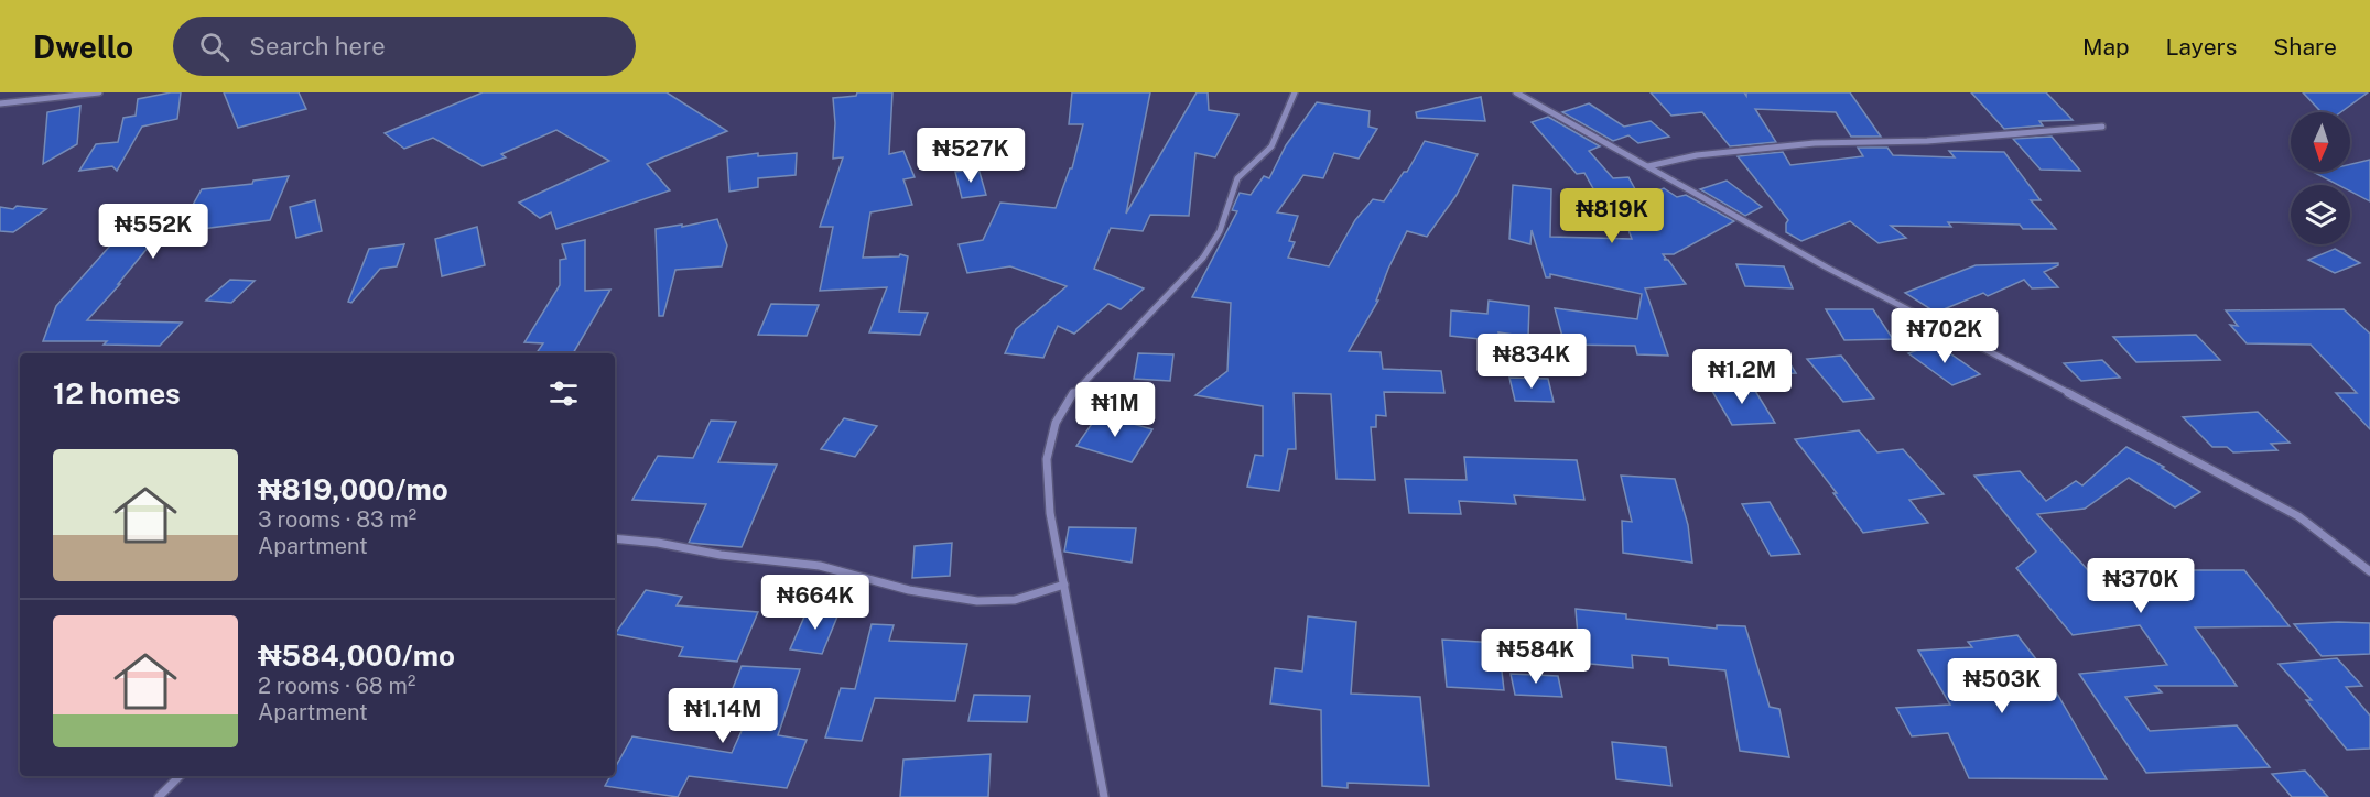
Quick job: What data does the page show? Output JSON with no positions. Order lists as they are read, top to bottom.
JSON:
{
  "north": "bottom",
  "page": {
    "header": "Dwello",
    "search": "Search here",
    "nav": ["Map", "Layers", "Share"],
    "price": [
      "₦527K",
      "₦819K",
      "₦552K",
      "₦702K",
      "₦834K",
      "₦1.2M",
      "₦1M",
      "₦370K",
      "₦664K",
      "₦584K",
      "₦503K",
      "₦1.14M"
    ],
    "heading": "12 homes",
    "list": [
      {
        "name": "₦819,000/mo",
        "note": "3 rooms · 83 m² · Apartment"
      },
      {
        "name": "₦584,000/mo",
        "note": "2 rooms · 68 m² · Apartment"
      }
    ]
  }
}
